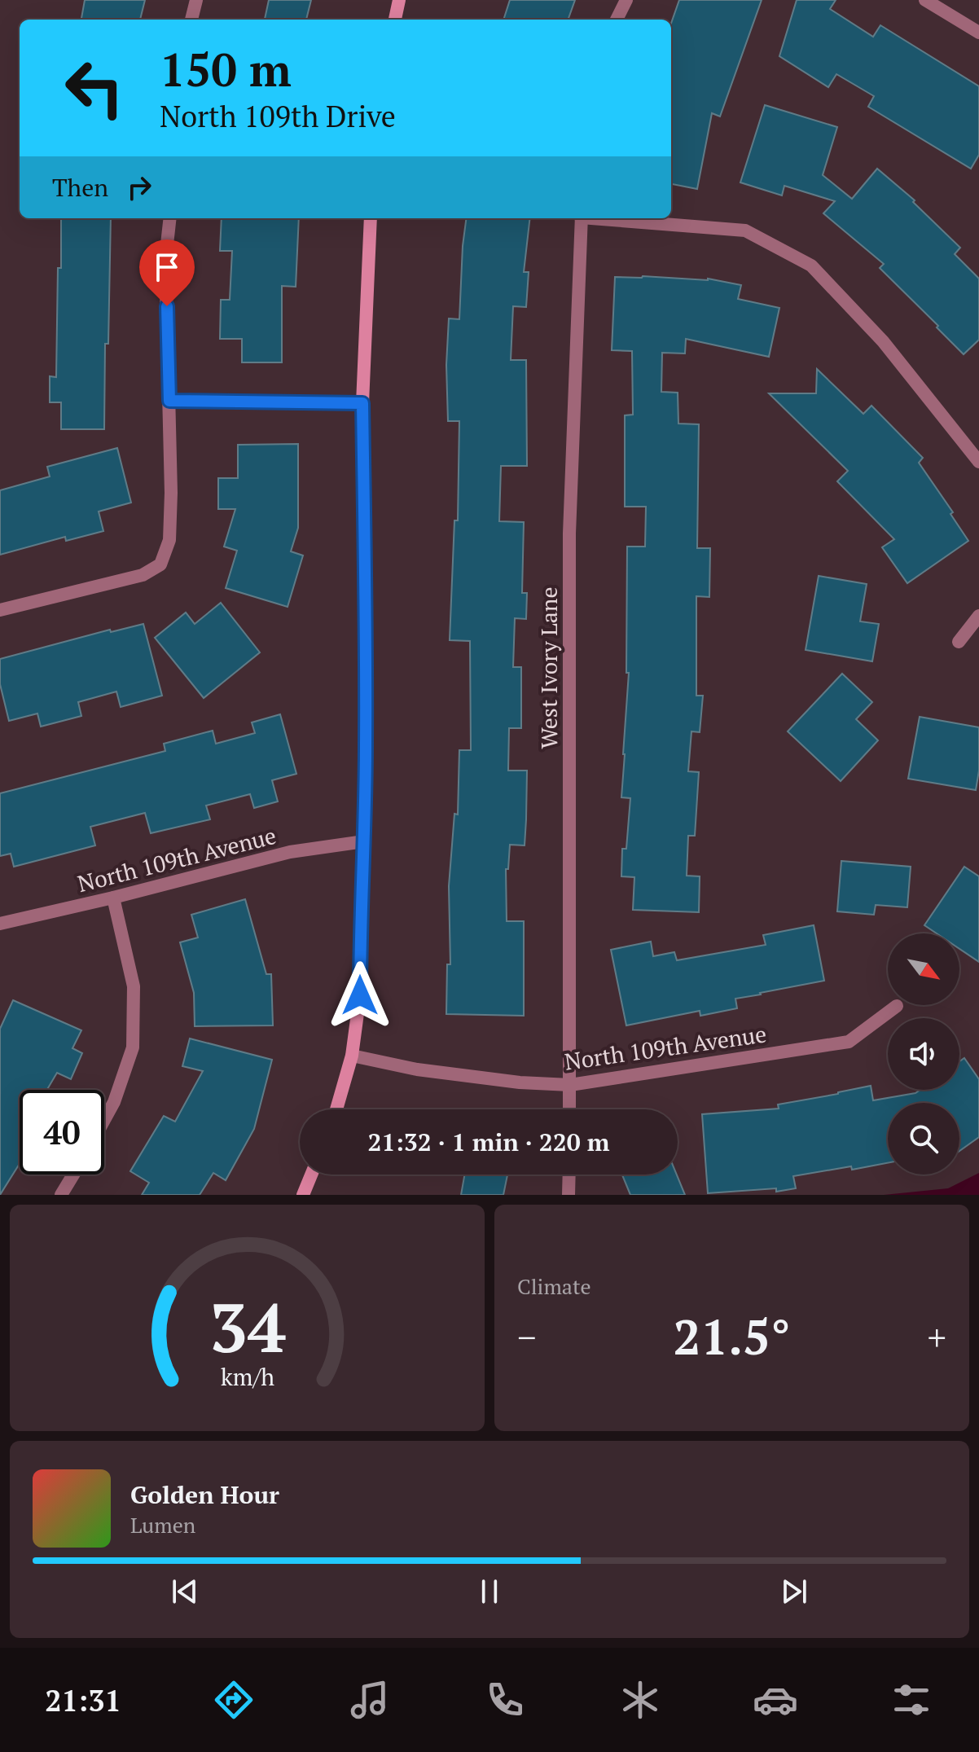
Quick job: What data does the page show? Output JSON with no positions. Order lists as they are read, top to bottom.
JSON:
{
  "streets": {
    "street": ["West Ivory Lane", "North 109th Avenue"]
  },
  "crossings": [
    ["West Ivory Lane", "North 109th Avenue"]
  ],
  "north": "bottom right",
  "page": {
    "turn": ["150 m", "North 109th Drive"],
    "then": "Then",
    "limit": "40",
    "trip": "21:32 · 1 min · 220 m",
    "tile": "Climate",
    "heat": ["−", "21.5°", "+"],
    "song": ["Golden Hour", "Lumen"],
    "tabs": "21:31",
    "gauge": ["34", "km/h"]
  }
}
